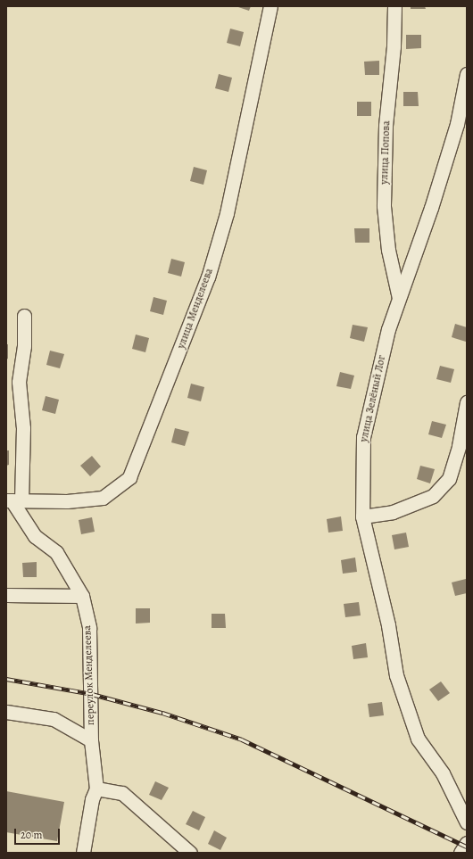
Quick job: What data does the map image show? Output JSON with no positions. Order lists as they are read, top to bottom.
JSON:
{
  "streets": {
    "street": [
      "улица Попова",
      "улица Менделеева",
      "улица Зелёный Лог",
      "переулок Менделеева"
    ]
  },
  "crossings": [
    ["улица Попова", "улица Зелёный Лог"],
    ["улица Менделеева", "переулок Менделеева"]
  ],
  "scale_bar": "20 m"
}
